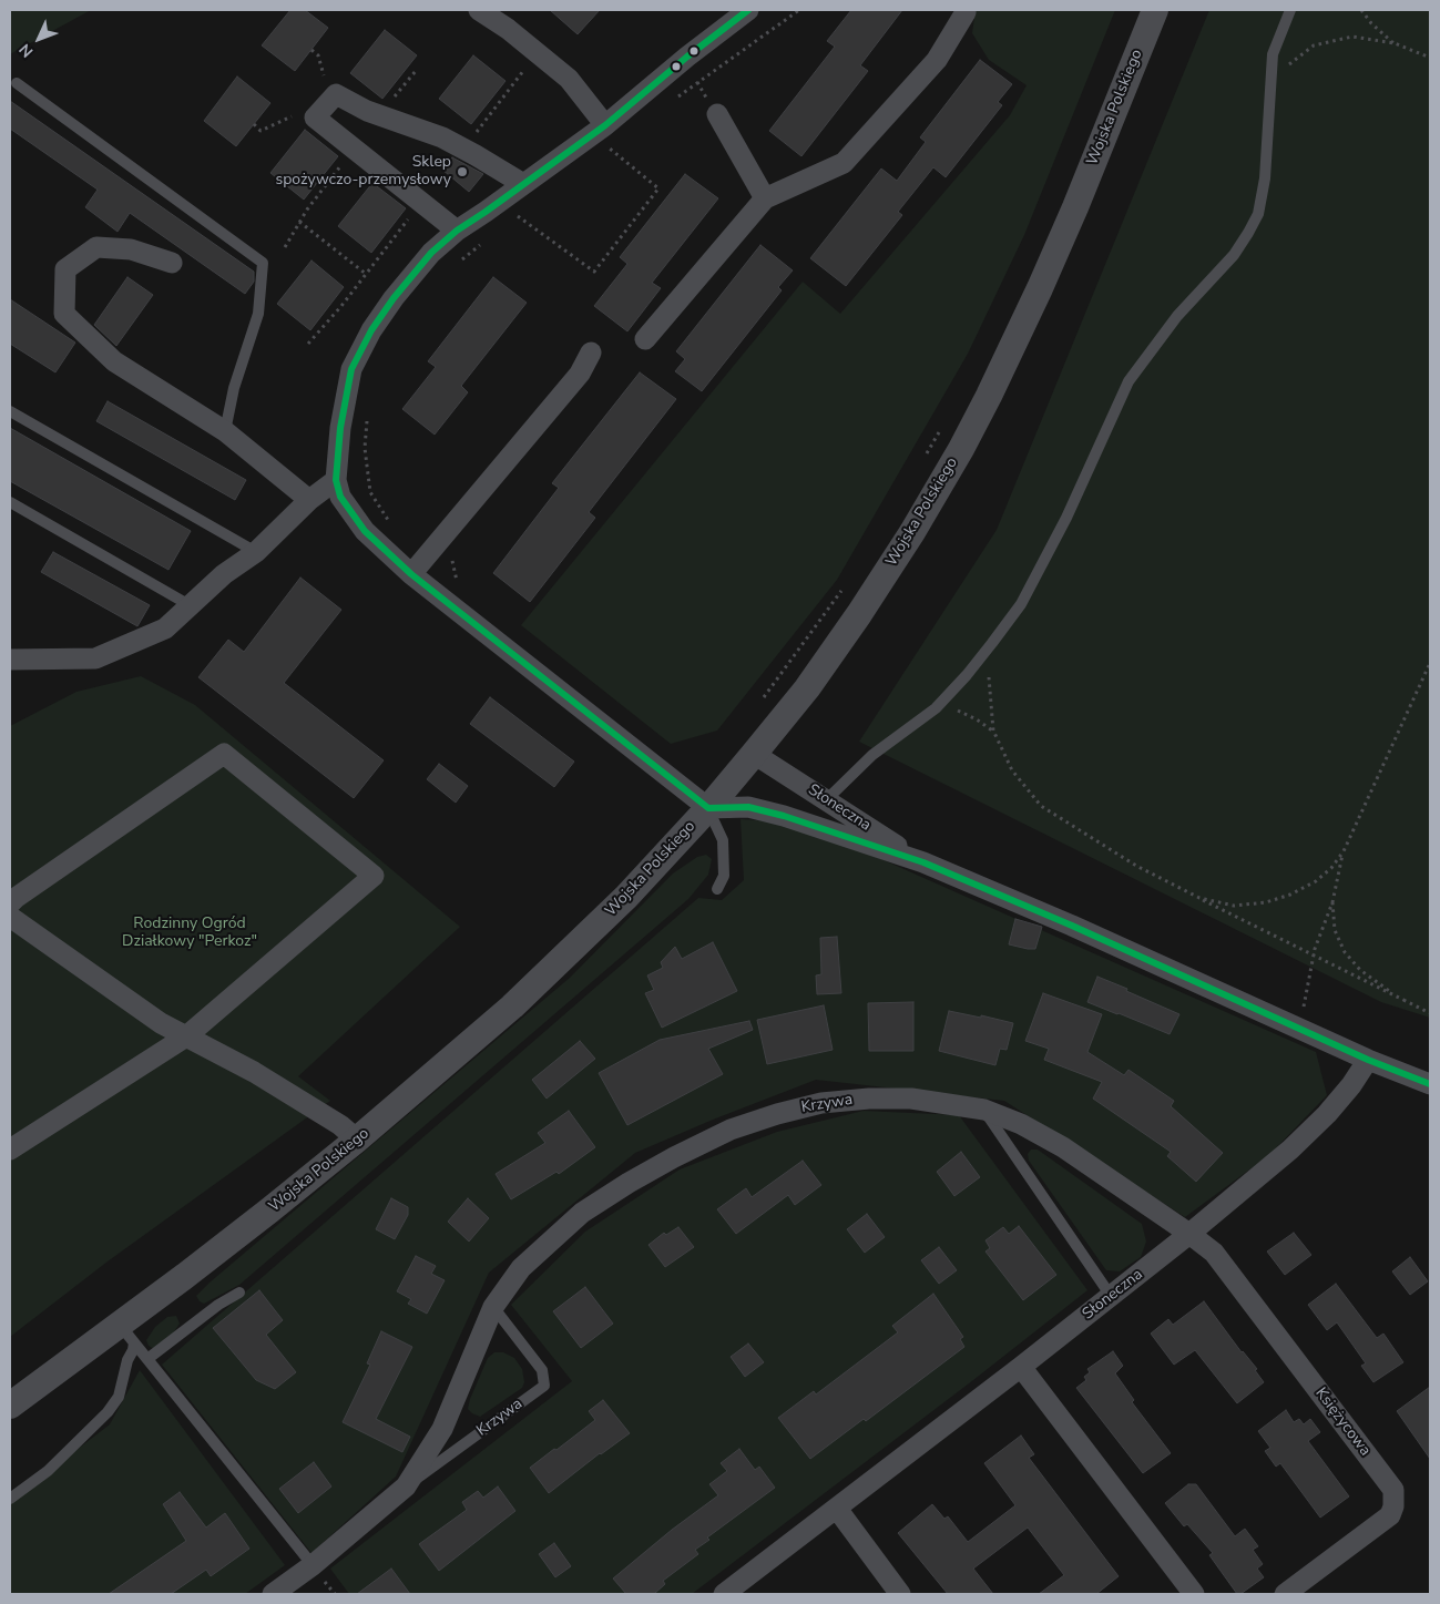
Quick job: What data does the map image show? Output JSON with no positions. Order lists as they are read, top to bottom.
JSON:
{
  "streets": {
    "street": [
      "Wojska Polskiego",
      "Słoneczna",
      "Krzywa",
      "Księżycowa"
    ]
  },
  "crossings": [
    ["Wojska Polskiego", "Słoneczna"],
    ["Słoneczna", "Krzywa"],
    ["Słoneczna", "Księżycowa"],
    ["Krzywa", "Księżycowa"]
  ],
  "parks": ["Rodzinny Ogród Działkowy \"Perkoz\""],
  "places": ["Sklep spożywczo-przemysłowy"],
  "north": "bottom left"
}
